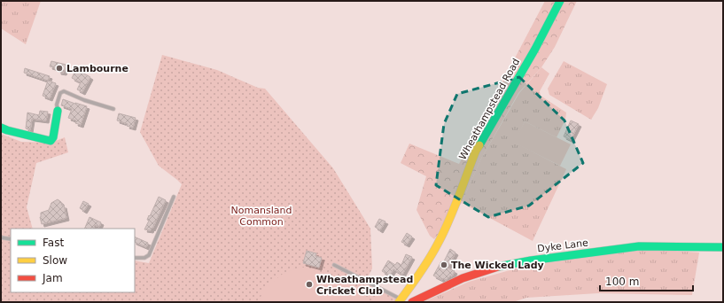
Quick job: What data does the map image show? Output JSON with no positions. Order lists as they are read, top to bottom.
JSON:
{
  "streets": {
    "street": ["Wheathampstead Road", "Dyke Lane"]
  },
  "parks": ["Nomansland Common"],
  "places": ["Lambourne", "The Wicked Lady", "Wheathampstead Cricket Club"],
  "legend": ["Fast", "Slow", "Jam"],
  "scale_bar": "100 m"
}
